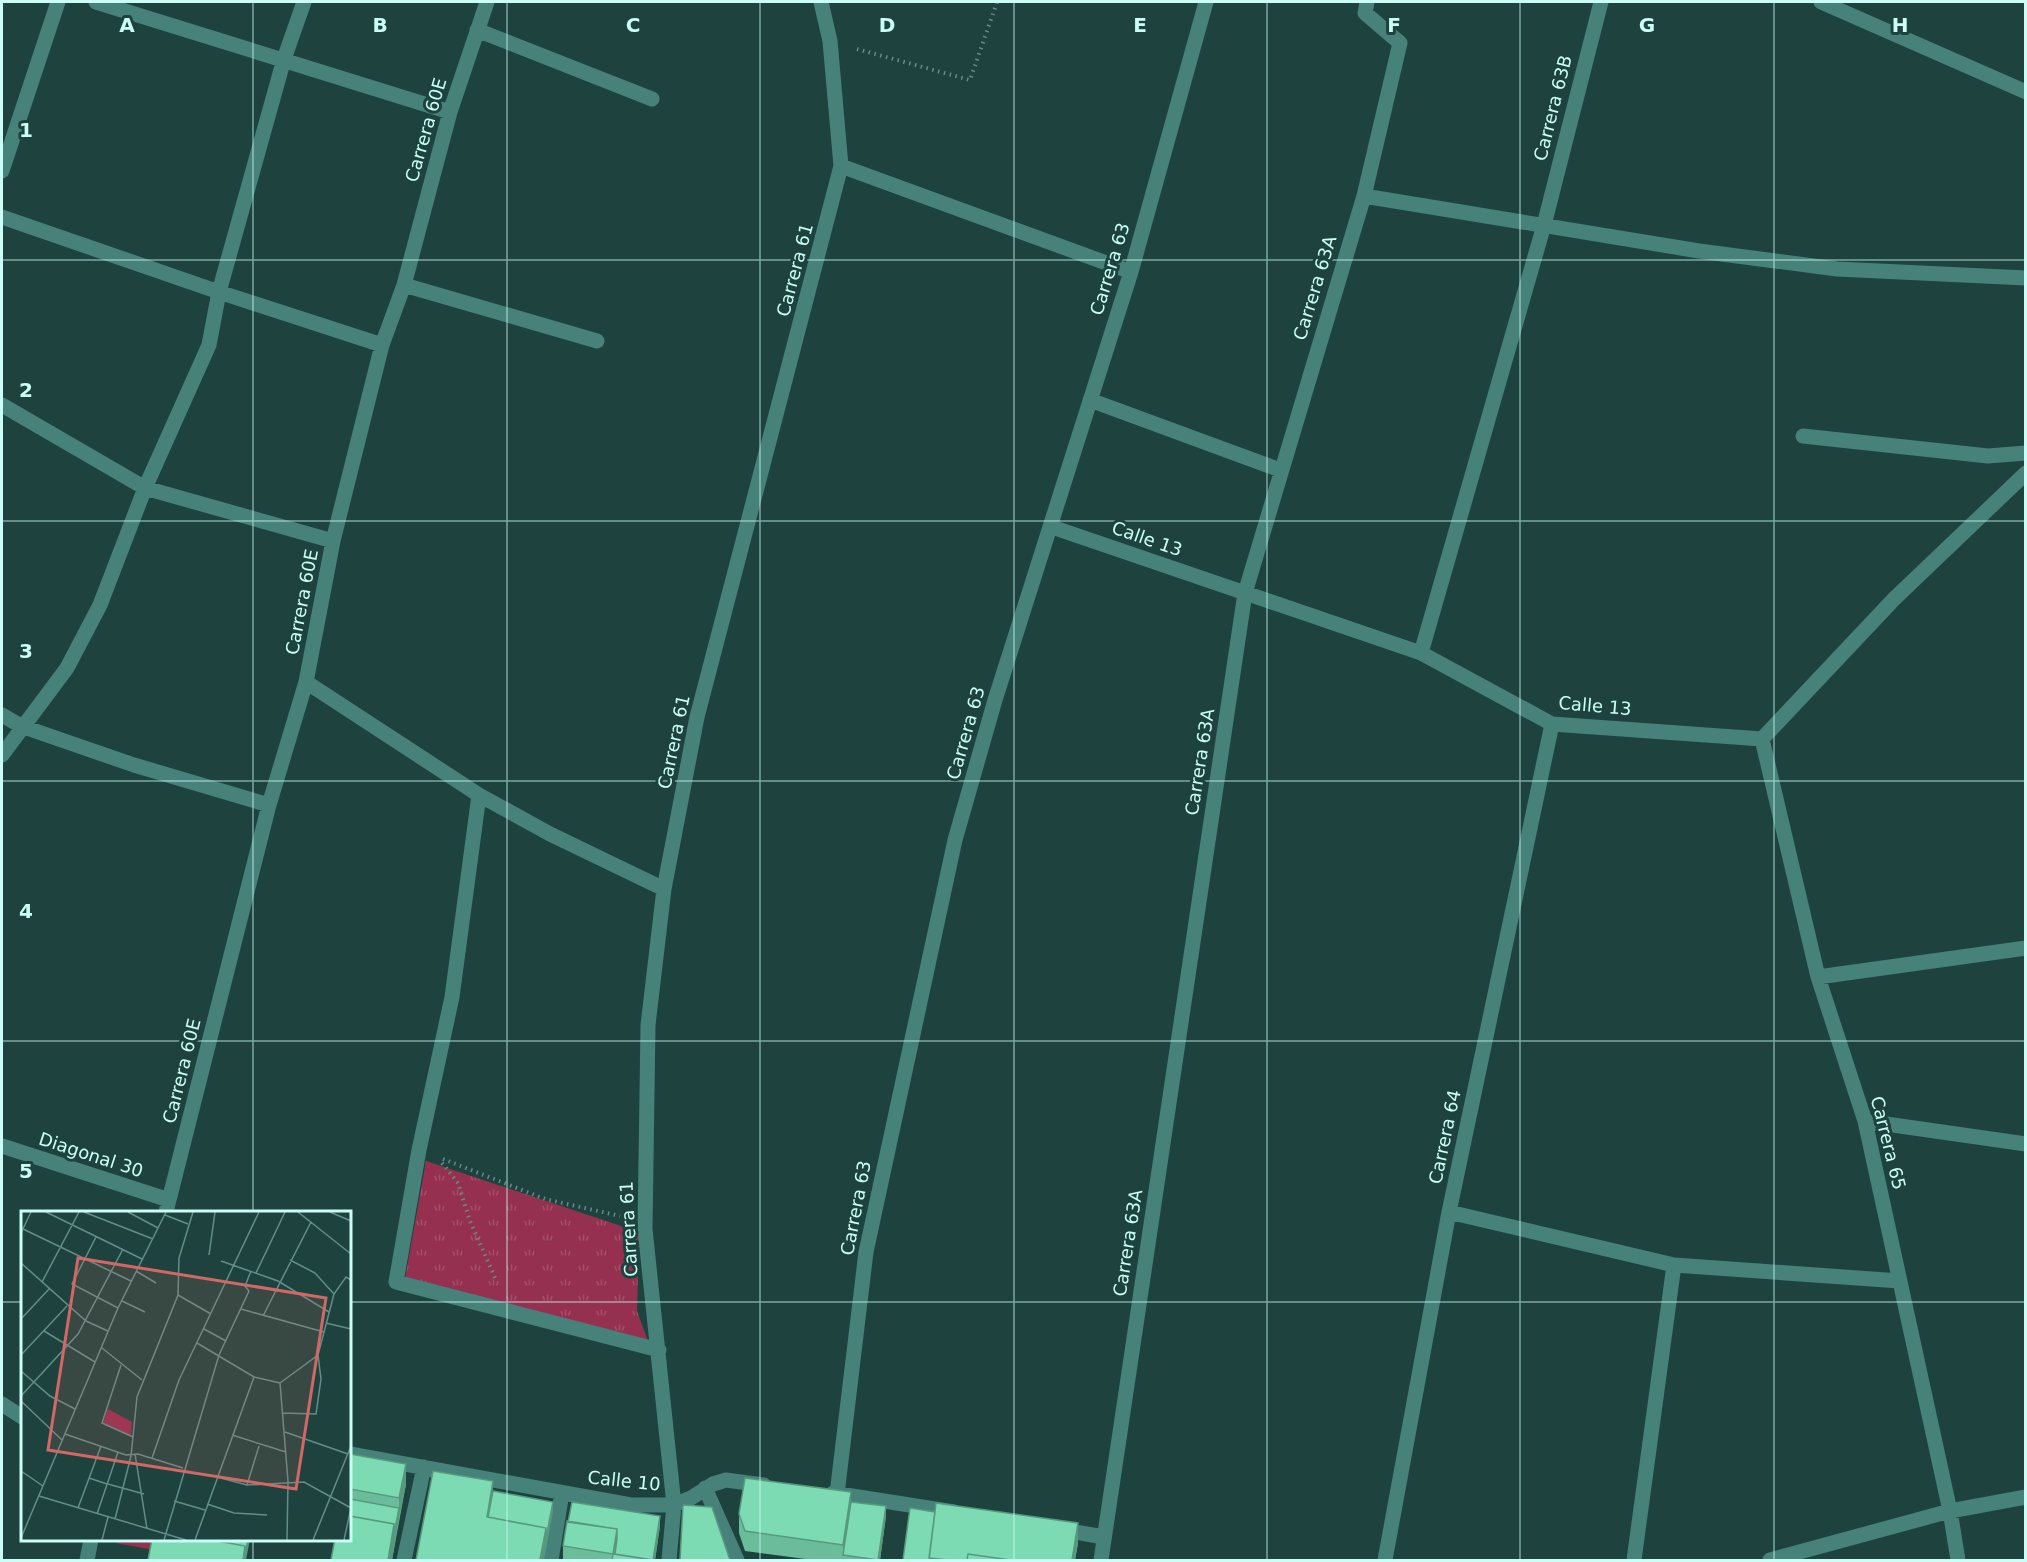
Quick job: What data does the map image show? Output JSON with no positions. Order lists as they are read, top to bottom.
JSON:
{
  "streets": {
    "street": [
      "Carrera 63B",
      "Carrera 60E",
      "Carrera 63",
      "Carrera 61",
      "Carrera 63A",
      "Calle 13",
      "Carrera 64",
      "Carrera 65",
      "Diagonal 30",
      "Calle 10"
    ]
  },
  "crossings": [
    ["Carrera 63B", "Calle 13"],
    ["Carrera 60E", "Diagonal 30"],
    ["Carrera 63", "Calle 13"],
    ["Carrera 61", "Calle 10"],
    ["Carrera 63A", "Calle 13"],
    ["Calle 13", "Carrera 64"],
    ["Calle 13", "Carrera 65"]
  ],
  "grid": {
    "columns": [
      "A",
      "B",
      "C",
      "D",
      "E",
      "F",
      "G",
      "H"
    ],
    "rows": [
      "1",
      "2",
      "3",
      "4",
      "5"
    ]
  }
}
